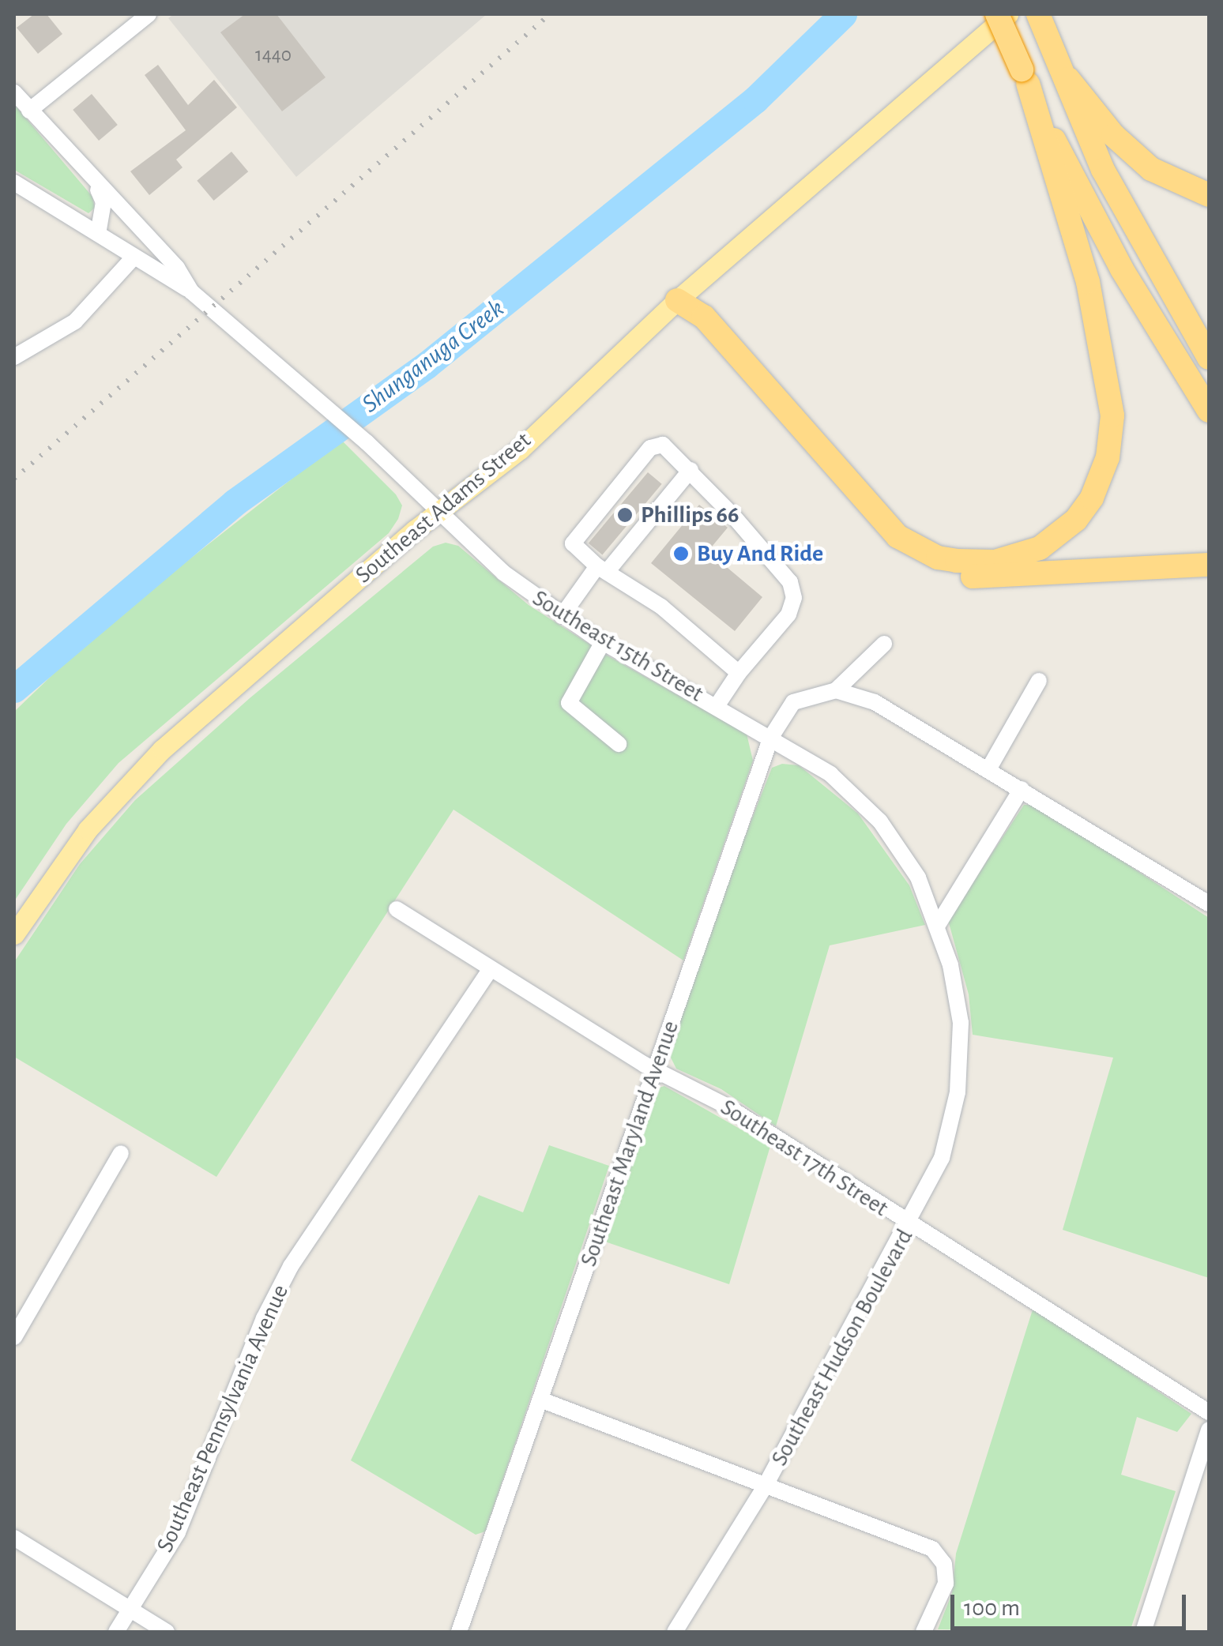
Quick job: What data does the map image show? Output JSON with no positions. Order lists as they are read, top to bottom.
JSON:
{
  "streets": {
    "main road": ["Southeast Adams Street"],
    "street": [
      "Southeast 15th Street",
      "Southeast Maryland Avenue",
      "Southeast 17th Street",
      "Southeast Hudson Boulevard",
      "Southeast Pennsylvania Avenue"
    ]
  },
  "crossings": [
    ["Southeast Adams Street", "Southeast 15th Street"],
    ["Southeast 15th Street", "Southeast Maryland Avenue"],
    ["Southeast 15th Street", "Southeast Hudson Boulevard"],
    ["Southeast Maryland Avenue", "Southeast 17th Street"],
    ["Southeast Maryland Avenue", "Southeast Hudson Boulevard"],
    ["Southeast 17th Street", "Southeast Hudson Boulevard"],
    ["Southeast 17th Street", "Southeast Pennsylvania Avenue"]
  ],
  "water": ["Shunganuga Creek"],
  "places": ["Phillips 66", "Buy And Ride"],
  "house_numbers": ["1440"],
  "scale_bar": "100 m"
}
